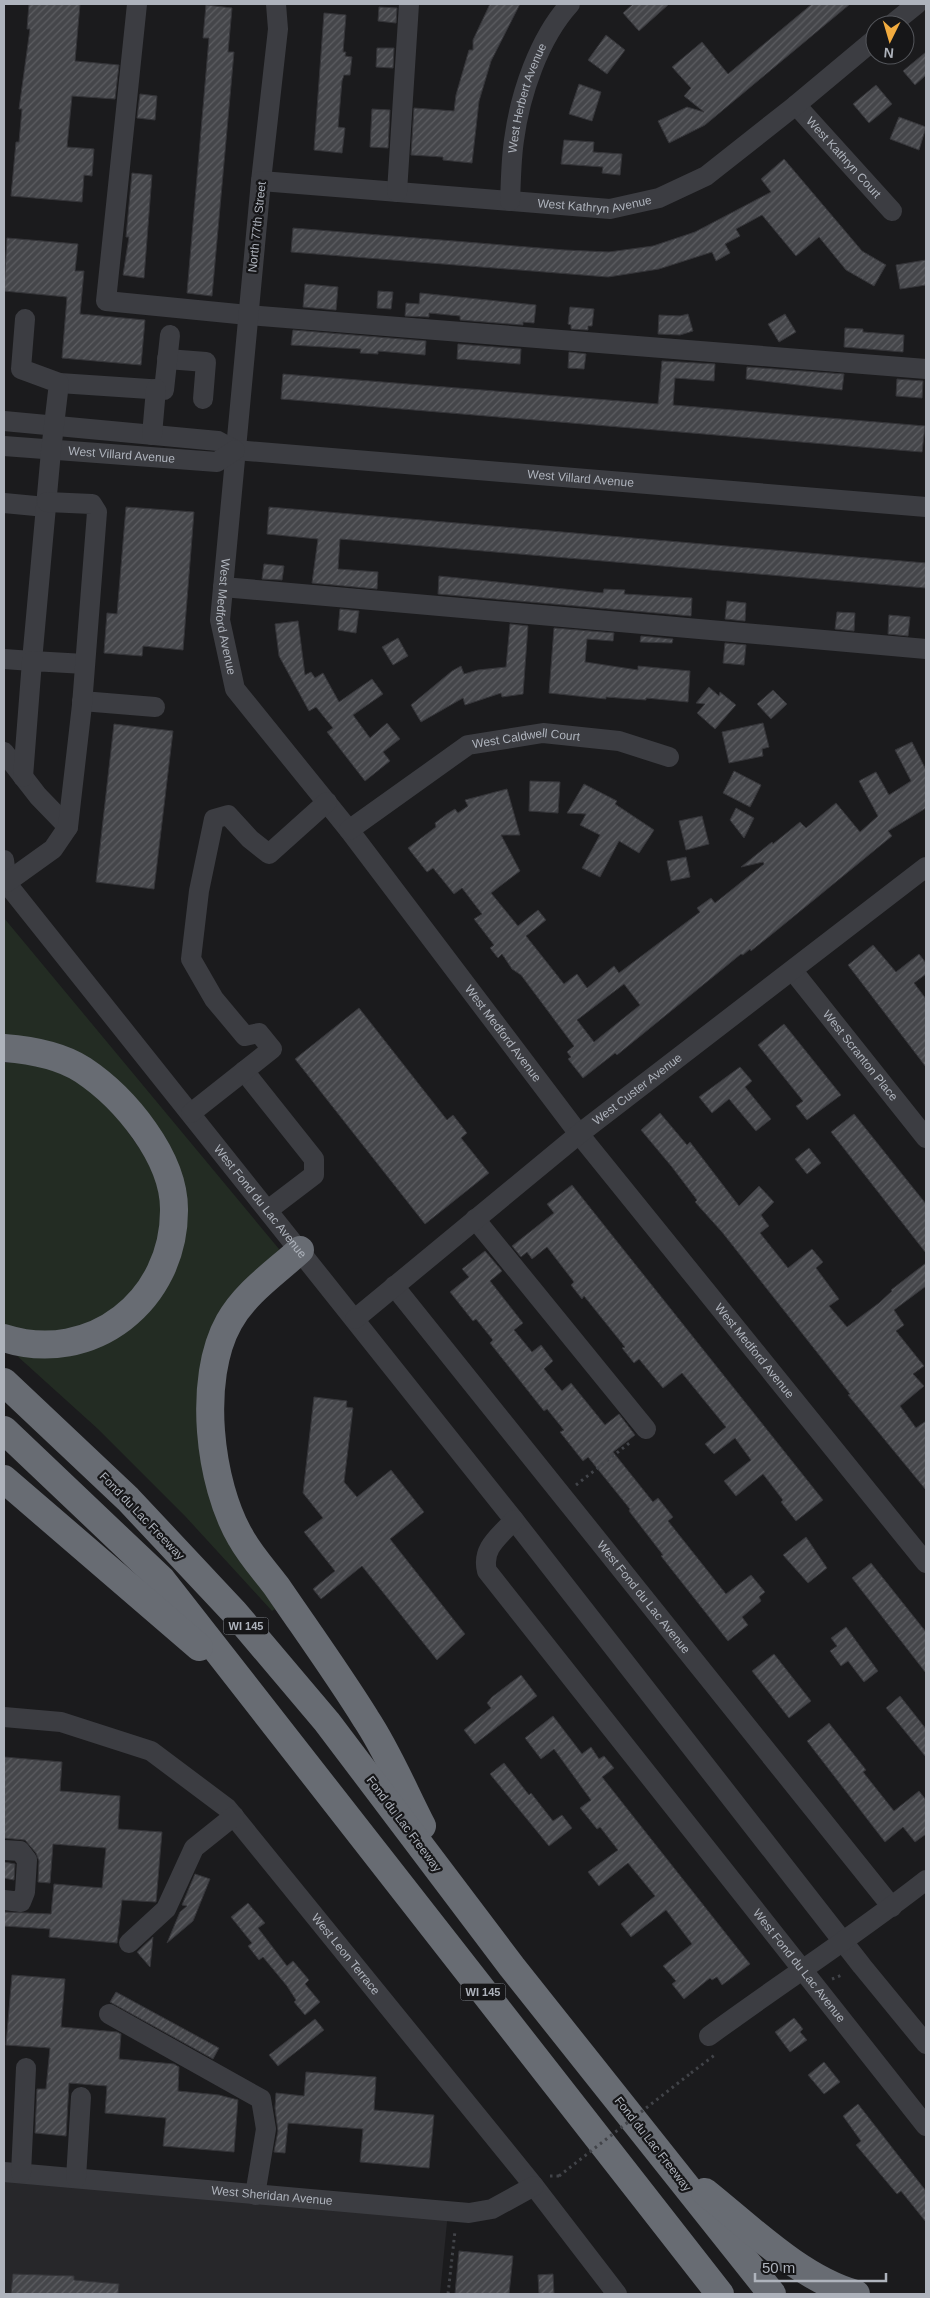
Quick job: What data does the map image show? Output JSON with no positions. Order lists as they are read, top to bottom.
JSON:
{
  "streets": {
    "highway": ["Fond du Lac Freeway", "WI 145"],
    "street": [
      "West Herbert Avenue",
      "West Kathryn Court",
      "West Kathryn Avenue",
      "North 77th Street",
      "West Villard Avenue",
      "West Medford Avenue",
      "West Caldwell Court",
      "West Scranton Place",
      "West Custer Avenue",
      "West Fond du Lac Avenue",
      "West Leon Terrace",
      "West Sheridan Avenue"
    ]
  },
  "crossings": [
    ["West Herbert Avenue", "West Kathryn Avenue"],
    ["West Kathryn Court", "West Kathryn Avenue"],
    ["West Kathryn Avenue", "North 77th Street"],
    ["North 77th Street", "West Villard Avenue"],
    ["North 77th Street", "West Medford Avenue"],
    ["West Villard Avenue", "West Medford Avenue"],
    ["West Medford Avenue", "West Caldwell Court"],
    ["West Medford Avenue", "West Custer Avenue"],
    ["West Scranton Place", "West Custer Avenue"],
    ["West Custer Avenue", "West Fond du Lac Avenue"],
    ["West Leon Terrace", "West Sheridan Avenue"]
  ],
  "scale_bar": "50 m",
  "north": "bottom"
}
